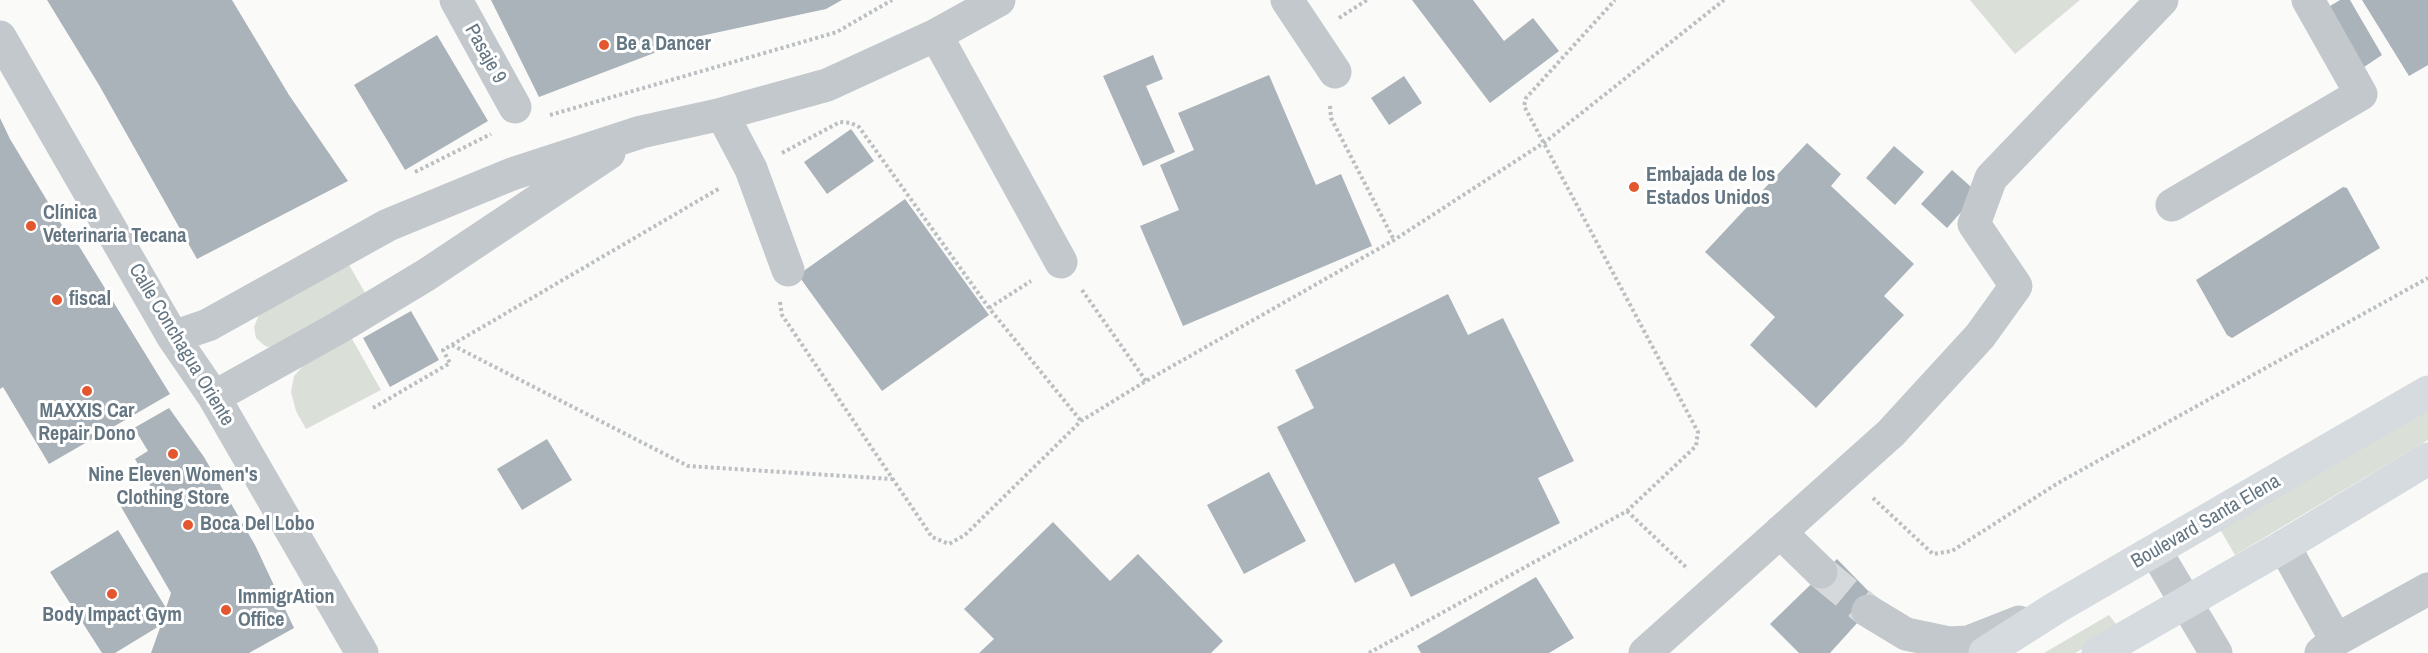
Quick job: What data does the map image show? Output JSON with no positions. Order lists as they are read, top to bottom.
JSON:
{
  "streets": {
    "main road": ["Boulevard Santa Elena"],
    "street": ["Pasaje 9", "Calle Conchagua Oriente"]
  },
  "places": [
    "Be a Dancer",
    "Embajada de los Estados Unidos",
    "Clínica Veterinaria Tecana",
    "fiscal",
    "MAXXIS Car Repair Dono",
    "Nine Eleven Women's Clothing Store",
    "Boca Del Lobo",
    "Body Impact Gym",
    "ImmigrAtion Office"
  ]
}
